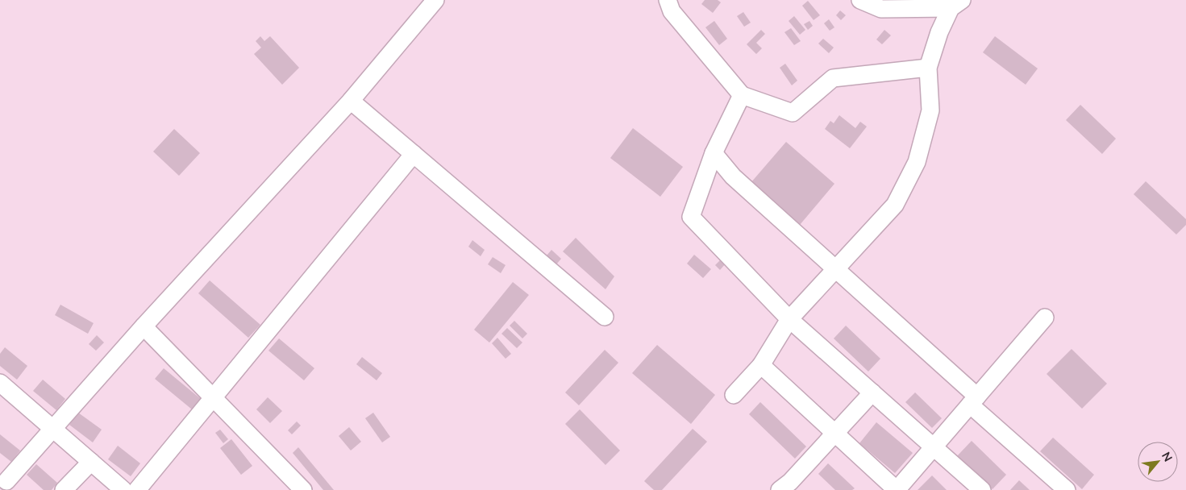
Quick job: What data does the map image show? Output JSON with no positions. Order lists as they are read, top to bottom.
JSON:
{
  "north": "top right"
}
